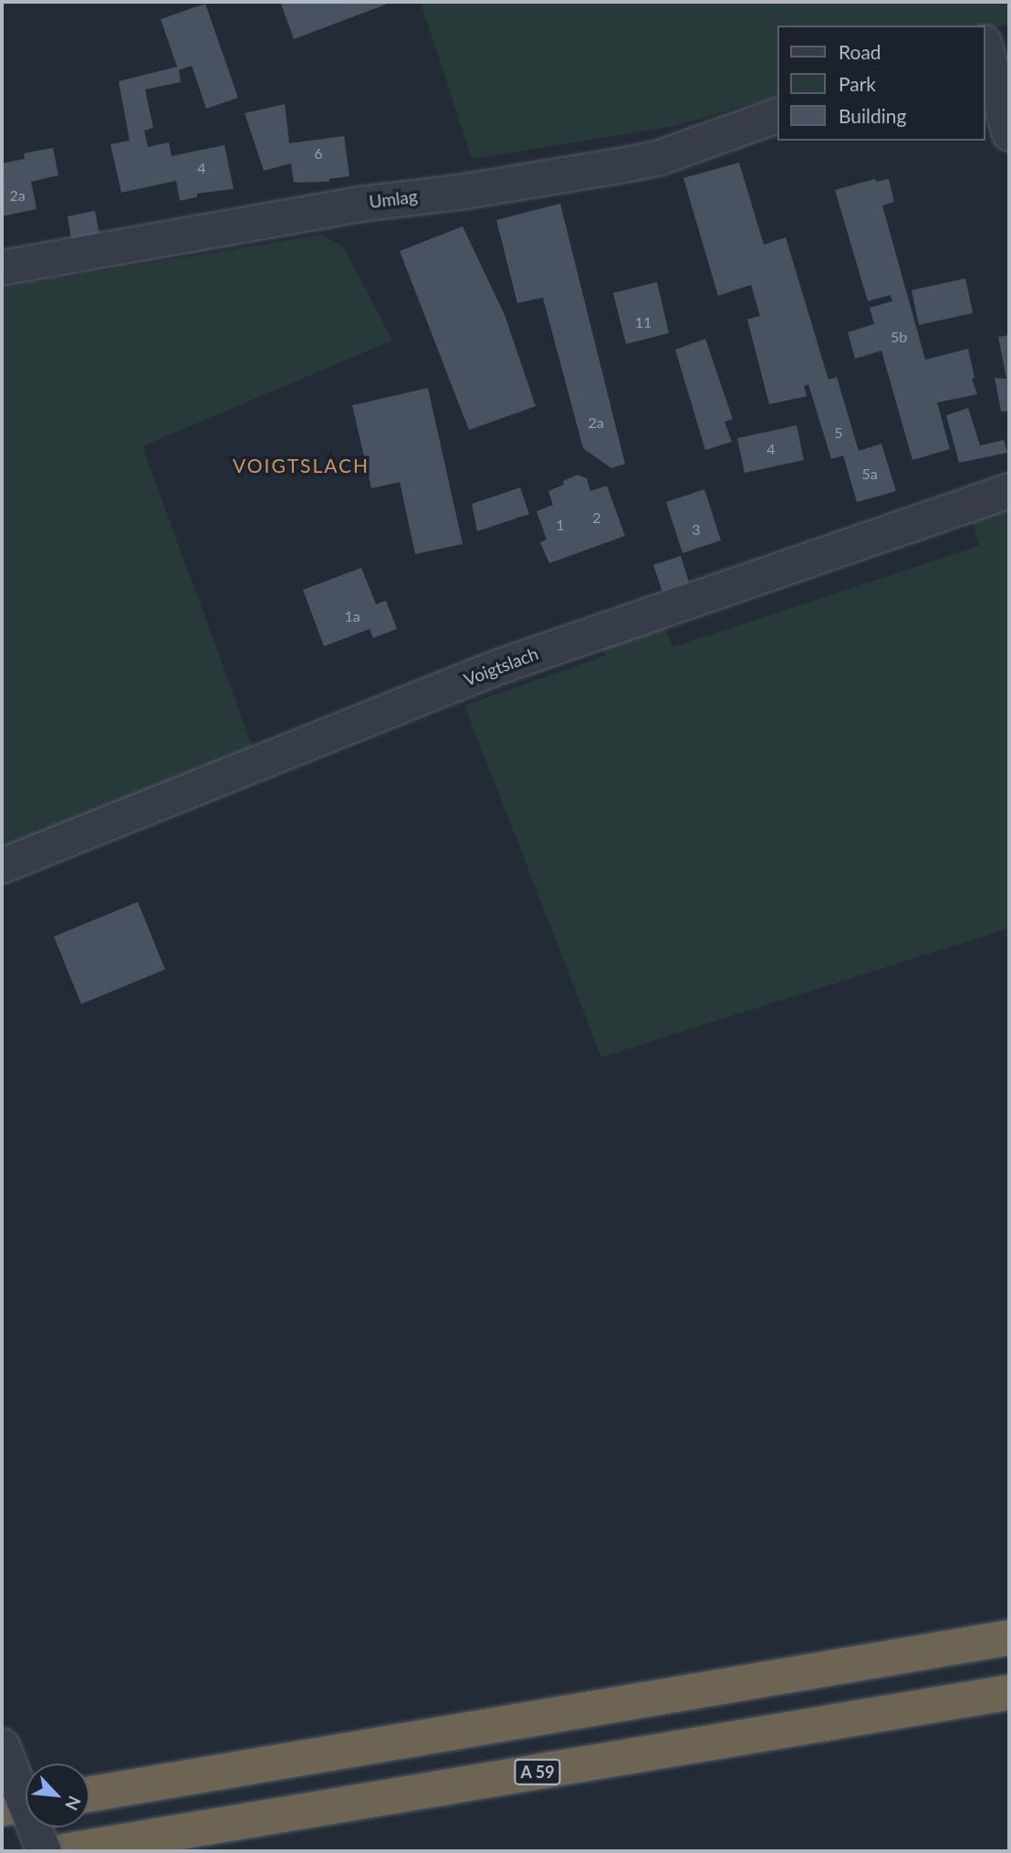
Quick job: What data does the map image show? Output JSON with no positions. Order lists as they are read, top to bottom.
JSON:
{
  "streets": {
    "highway": ["A 59"],
    "street": ["Umlag", "Voigtslach"]
  },
  "districts": ["VOIGTSLACH"],
  "house_numbers": [
    "6",
    "4",
    "2a",
    "11",
    "5b",
    "2a",
    "5",
    "4",
    "5a",
    "2",
    "1",
    "3",
    "1a"
  ],
  "legend": ["Road", "Park", "Building"],
  "north": "bottom right"
}
